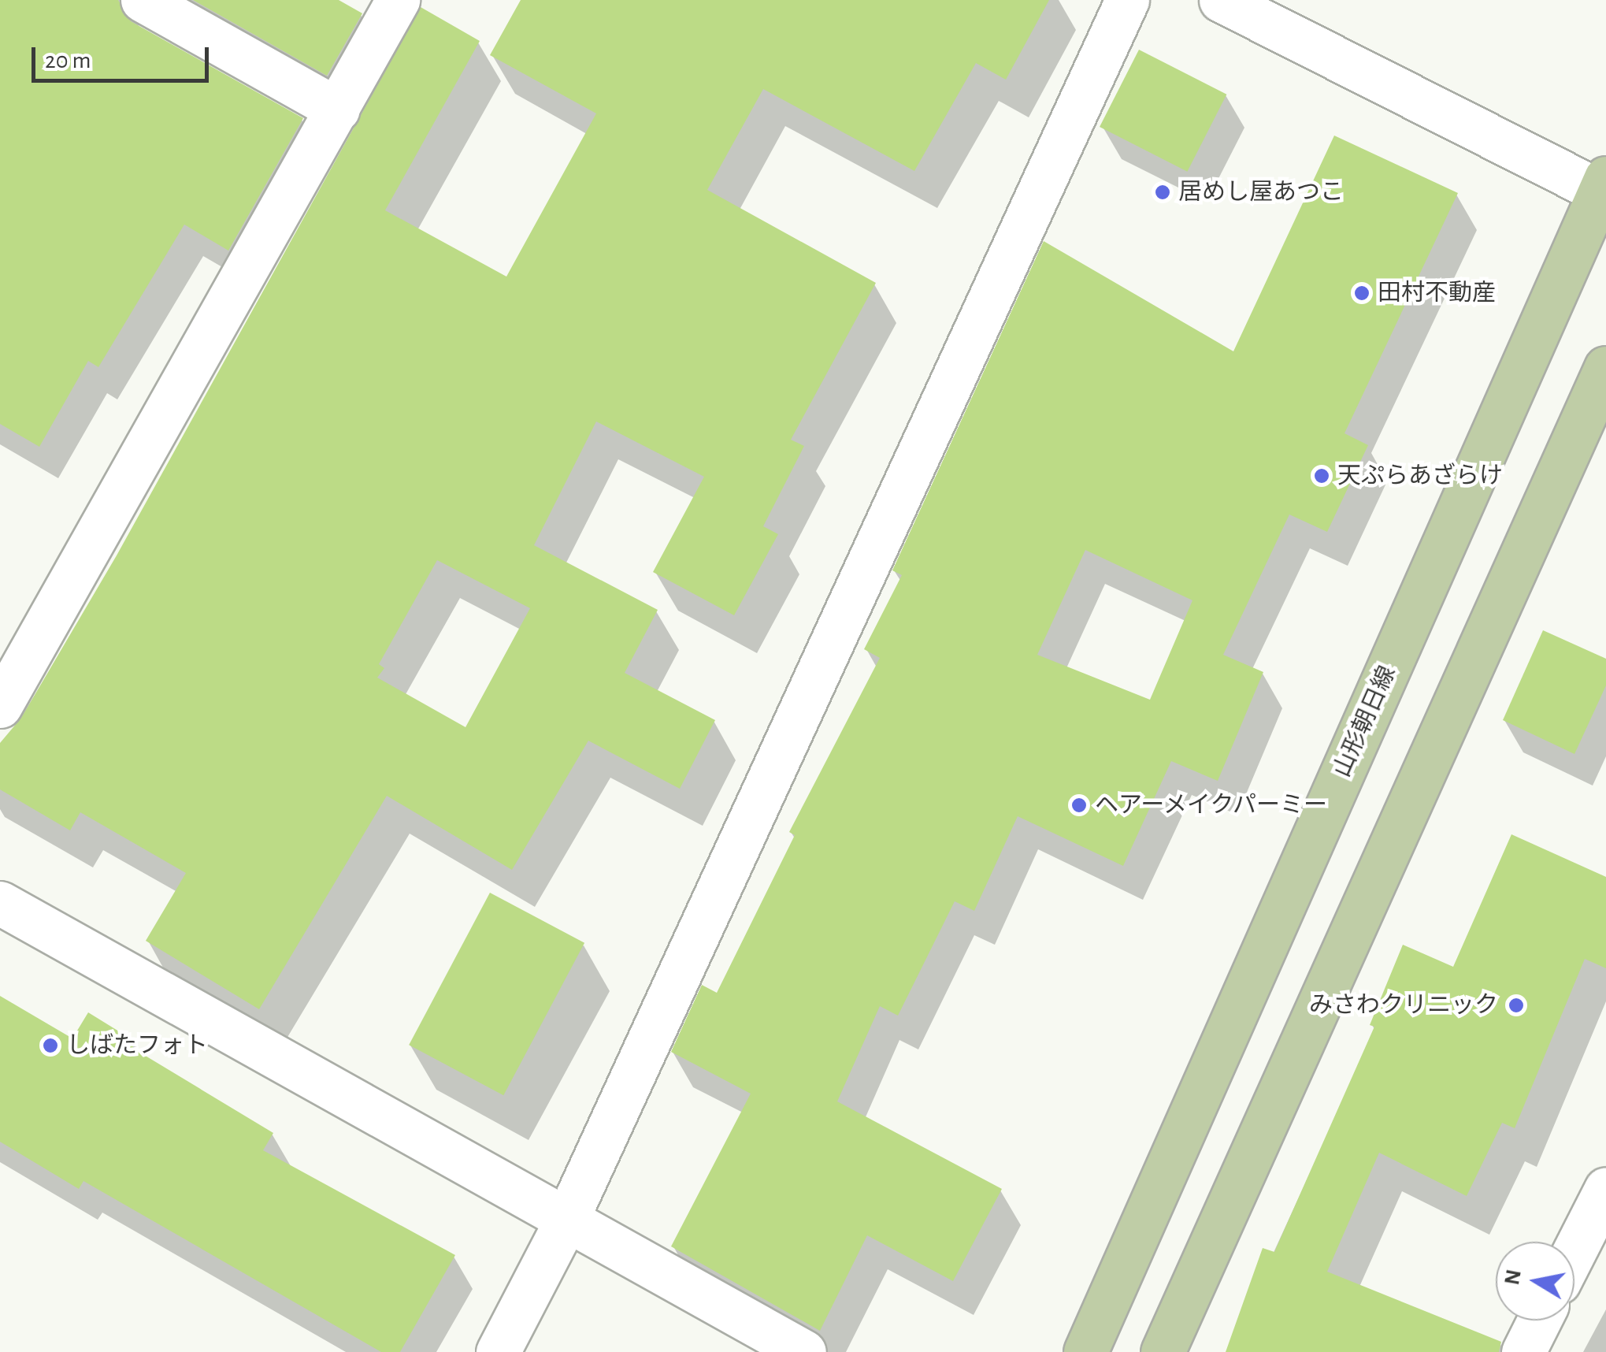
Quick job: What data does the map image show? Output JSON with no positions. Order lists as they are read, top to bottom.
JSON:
{
  "streets": {
    "main road": ["山形朝日線"]
  },
  "places": [
    "居めし屋あつこ",
    "田村不動産",
    "天ぷらあざらけ",
    "ヘアーメイクパーミー",
    "みさわクリニック",
    "しばたフォト"
  ],
  "scale_bar": "20 m",
  "north": "left"
}
